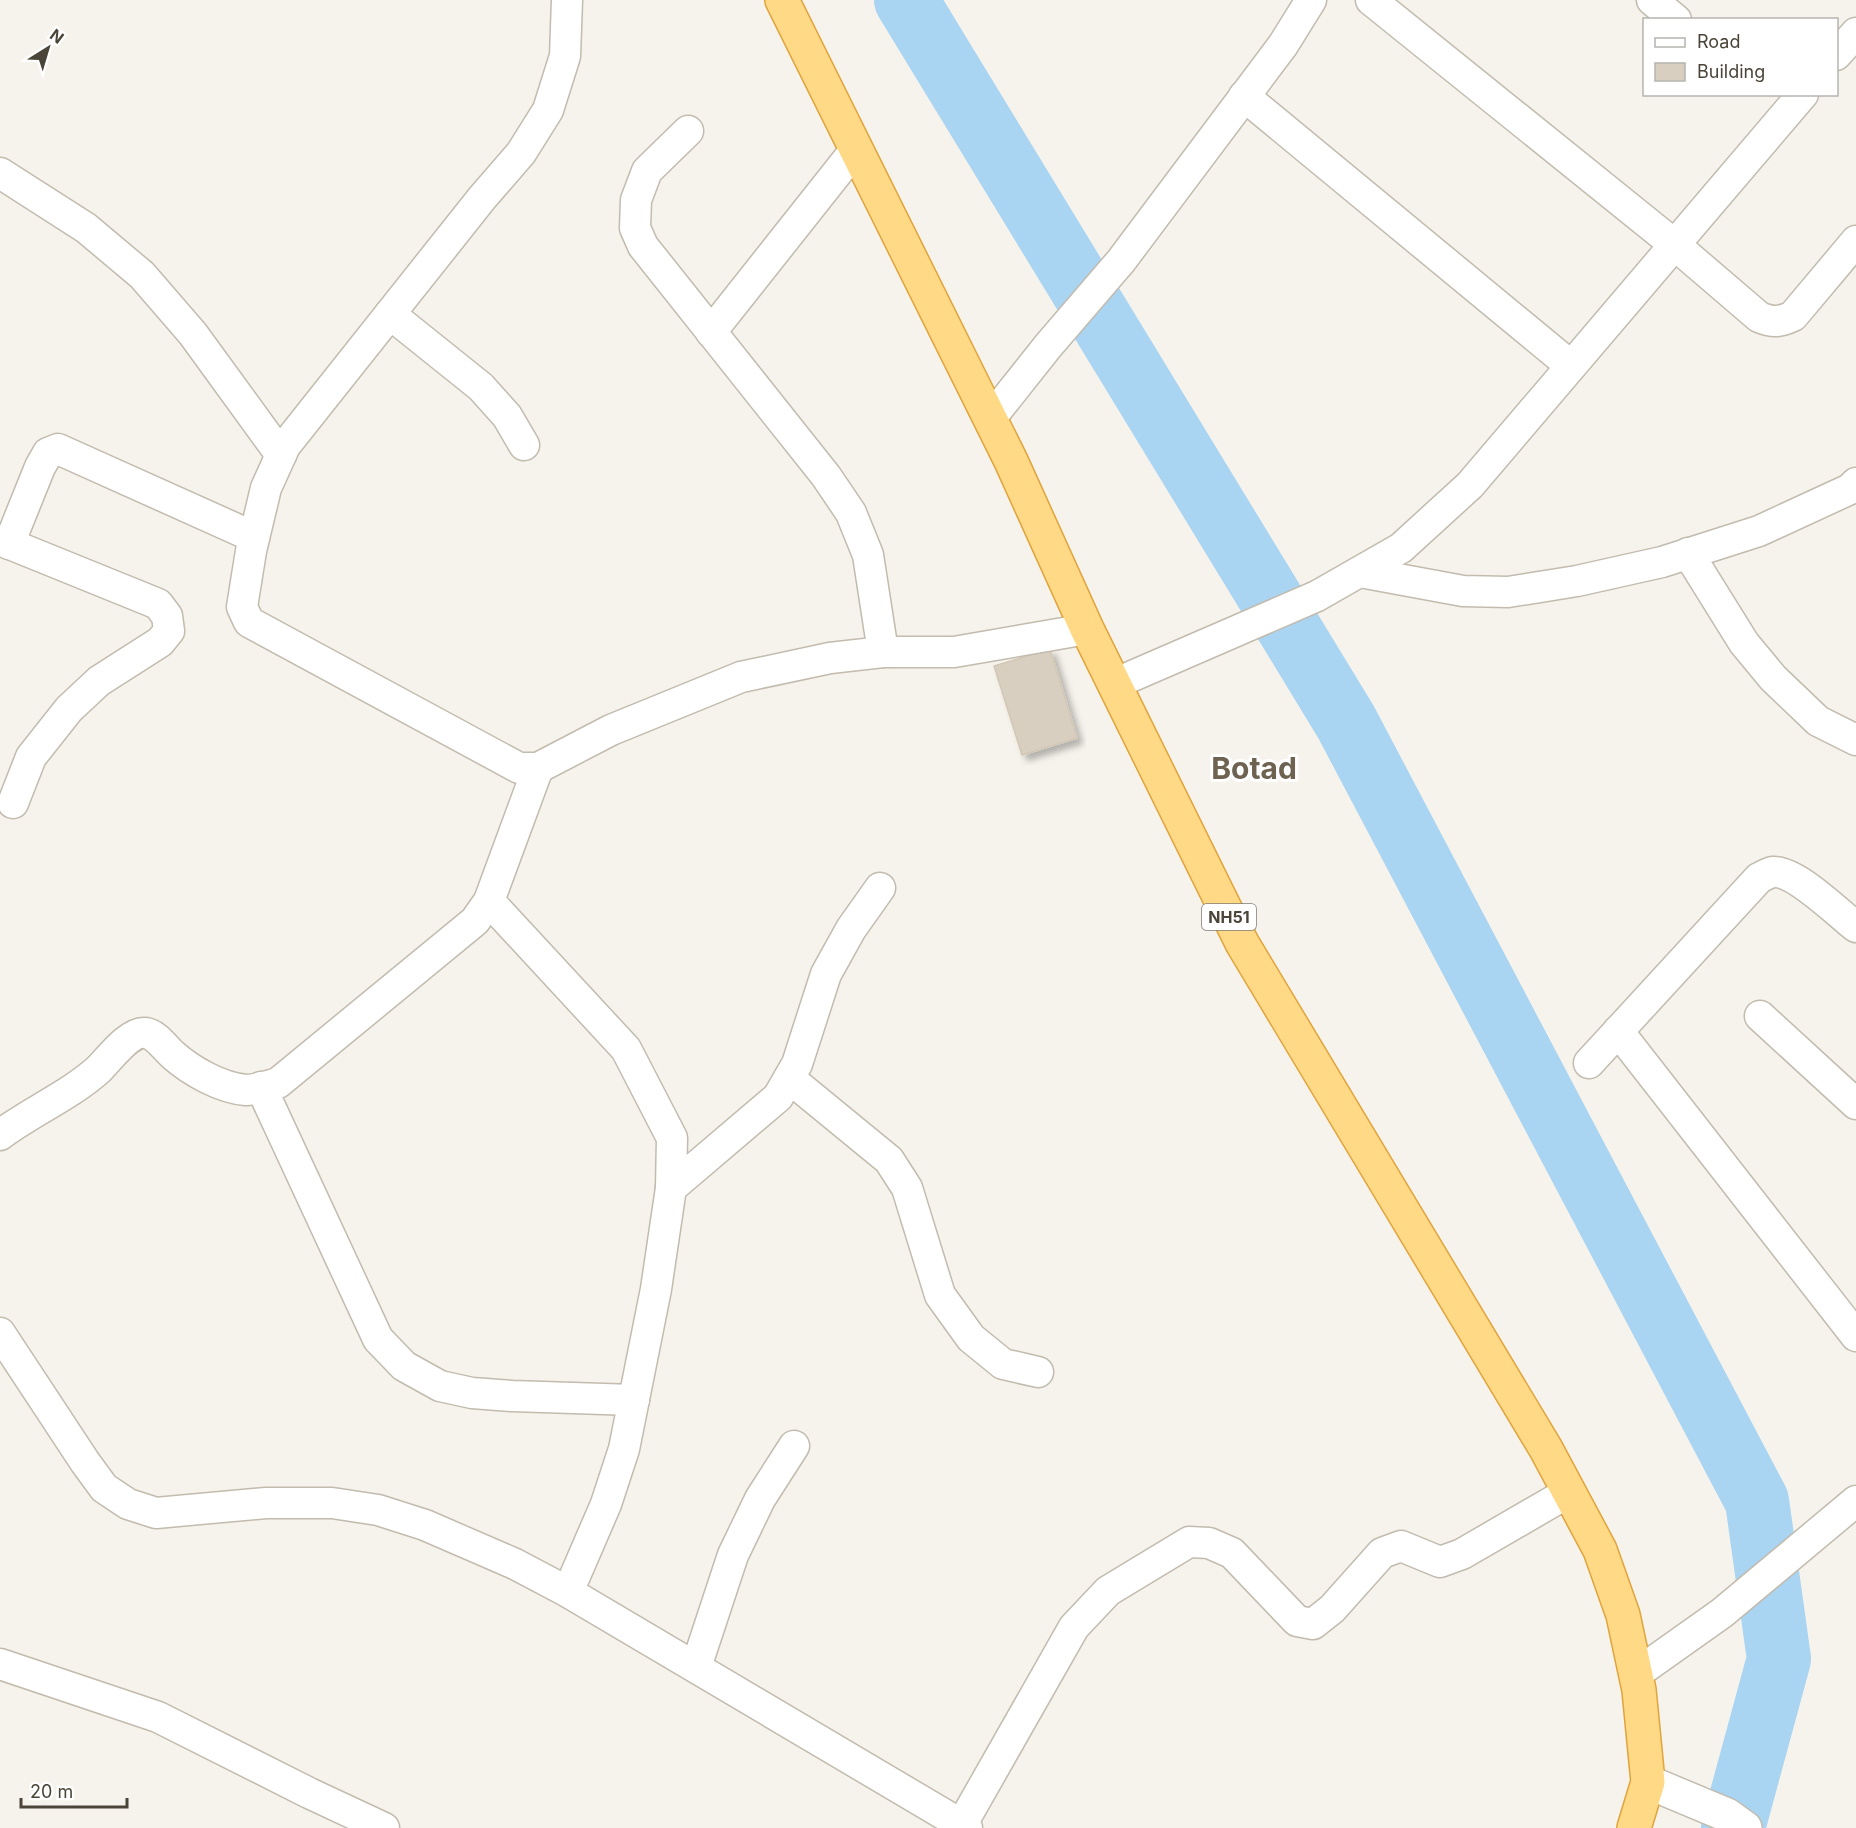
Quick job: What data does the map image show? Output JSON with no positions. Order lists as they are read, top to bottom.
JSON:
{
  "streets": {
    "highway": ["NH51"]
  },
  "districts": ["Botad"],
  "legend": ["Road", "Building"],
  "scale_bar": "20 m",
  "north": "top right"
}
